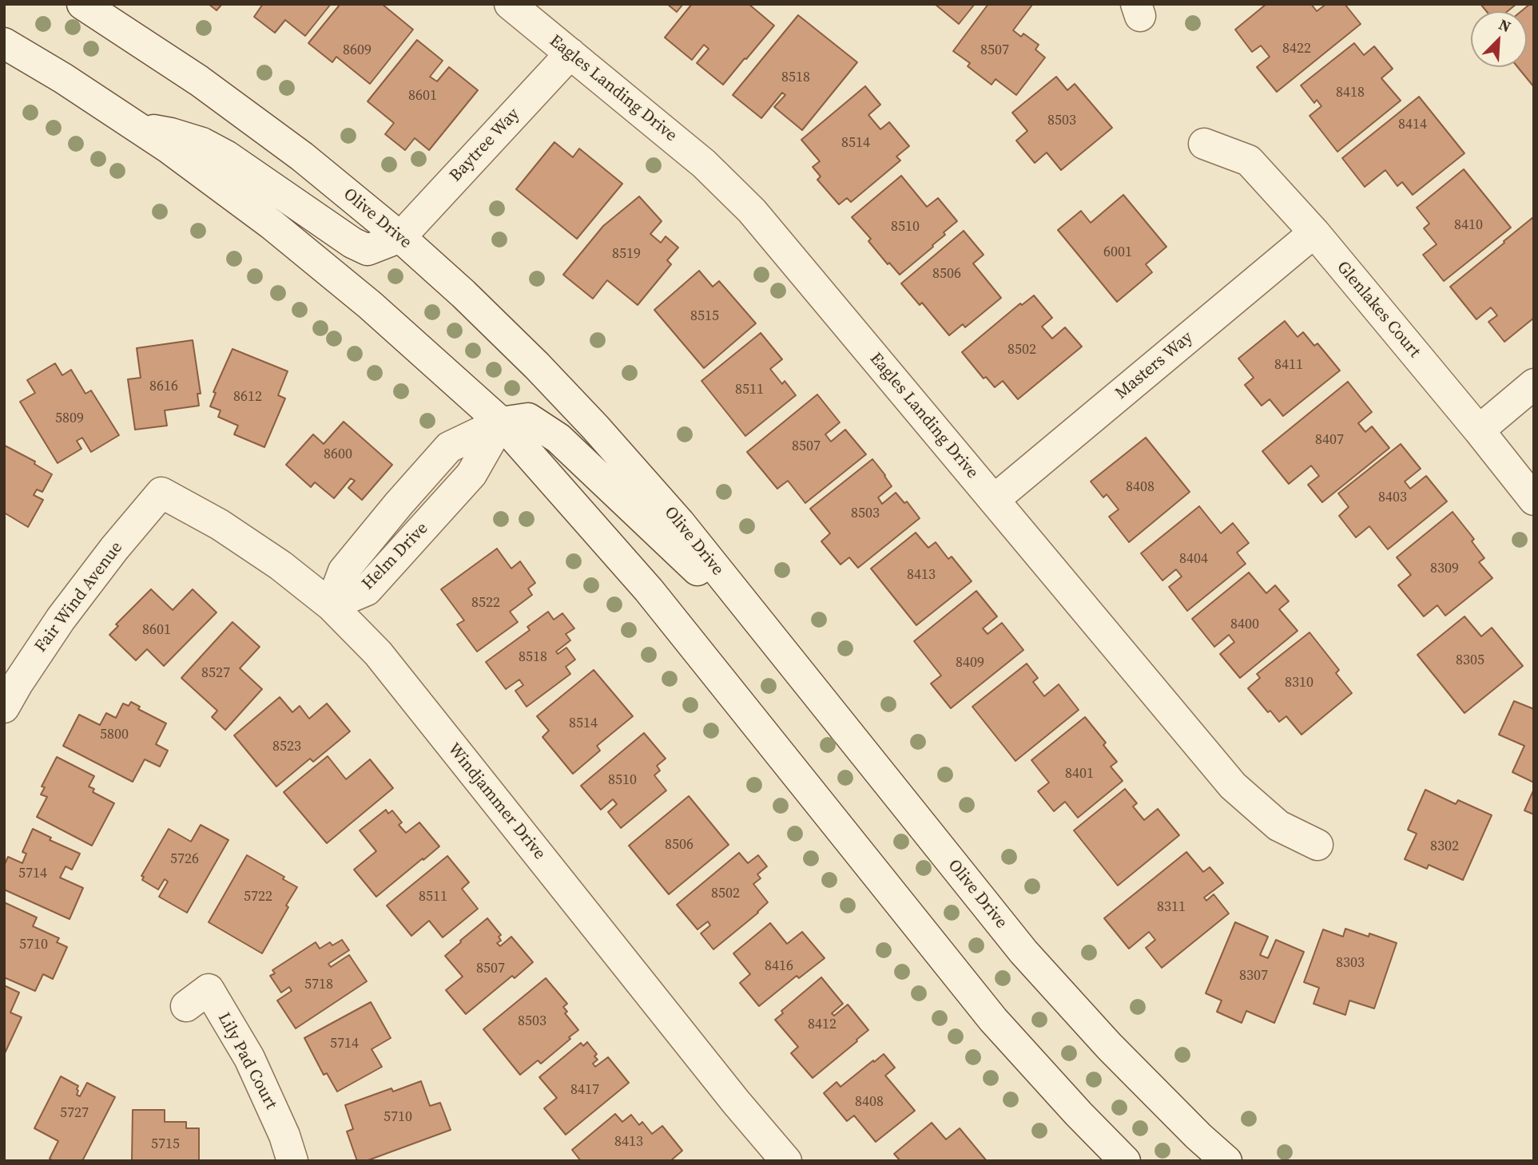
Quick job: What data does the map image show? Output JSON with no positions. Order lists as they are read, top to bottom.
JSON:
{
  "streets": {
    "street": [
      "Eagles Landing Drive",
      "Baytree Way",
      "Olive Drive",
      "Glenlakes Court",
      "Masters Way",
      "Helm Drive",
      "Fair Wind Avenue",
      "Windjammer Drive",
      "Lily Pad Court"
    ]
  },
  "crossings": [
    ["Eagles Landing Drive", "Baytree Way"],
    ["Eagles Landing Drive", "Masters Way"],
    ["Baytree Way", "Olive Drive"],
    ["Olive Drive", "Helm Drive"],
    ["Glenlakes Court", "Masters Way"],
    ["Helm Drive", "Windjammer Drive"],
    ["Fair Wind Avenue", "Windjammer Drive"]
  ],
  "house_numbers": [
    "8422",
    "8609",
    "8507",
    "8518",
    "8418",
    "8601",
    "8503",
    "8414",
    "8514",
    "8410",
    "8510",
    "6001",
    "8519",
    "8506",
    "8515",
    "8502",
    "8411",
    "8616",
    "8511",
    "8612",
    "5809",
    "8407",
    "8507",
    "8600",
    "8408",
    "8403",
    "8503",
    "8404",
    "8309",
    "8413",
    "8522",
    "8400",
    "8601",
    "8518",
    "8305",
    "8409",
    "8527",
    "8310",
    "8514",
    "5800",
    "8523",
    "8401",
    "8510",
    "8506",
    "8302",
    "5726",
    "5714",
    "8502",
    "5722",
    "8511",
    "8311",
    "5710",
    "8303",
    "8416",
    "8507",
    "8307",
    "5718",
    "8503",
    "8412",
    "5714",
    "8417",
    "8408",
    "5727",
    "5710",
    "8413",
    "5715"
  ],
  "north": "top right"
}
